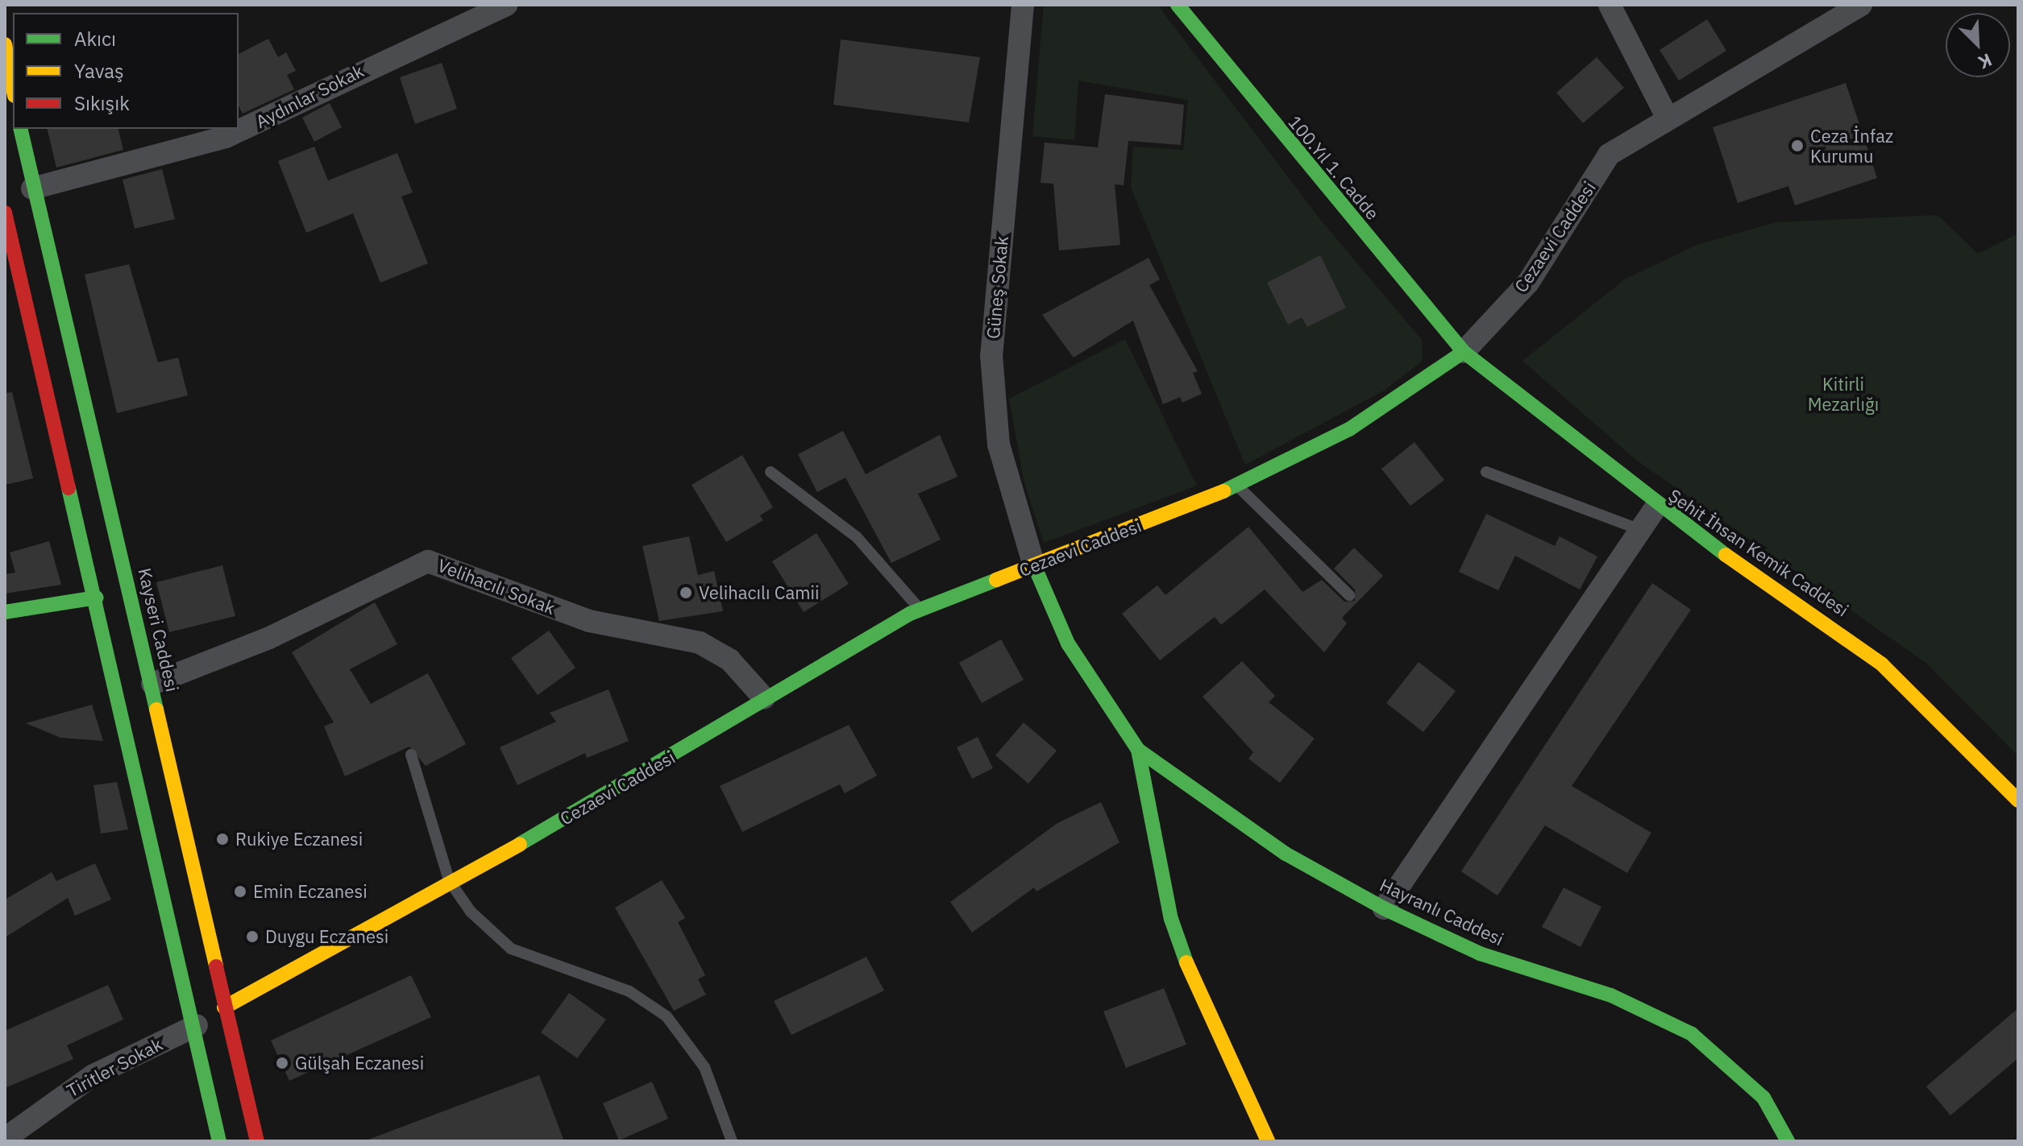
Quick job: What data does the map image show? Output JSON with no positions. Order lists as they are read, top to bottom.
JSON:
{
  "streets": {
    "street": [
      "Aydınlar Sokak",
      "100.Yıl 1. Cadde",
      "Cezaevi Caddesi",
      "Güneş Sokak",
      "Şehit İhsan Kemik Caddesi",
      "Velihacılı Sokak",
      "Kayseri Caddesi",
      "Hayranlı Caddesi",
      "Tiritler Sokak"
    ]
  },
  "crossings": [
    ["Aydınlar Sokak", "Kayseri Caddesi"],
    ["100.Yıl 1. Cadde", "Cezaevi Caddesi"],
    ["100.Yıl 1. Cadde", "Şehit İhsan Kemik Caddesi"],
    ["Cezaevi Caddesi", "Güneş Sokak"],
    ["Cezaevi Caddesi", "Şehit İhsan Kemik Caddesi"],
    ["Cezaevi Caddesi", "Velihacılı Sokak"],
    ["Cezaevi Caddesi", "Kayseri Caddesi"],
    ["Velihacılı Sokak", "Kayseri Caddesi"]
  ],
  "parks": ["Kitirli Mezarlığı"],
  "places": [
    "Ceza İnfaz Kurumu",
    "Velihacılı Camii",
    "Rukiye Eczanesi",
    "Emin Eczanesi",
    "Duygu Eczanesi",
    "Gülşah Eczanesi"
  ],
  "legend": ["Akıcı", "Yavaş", "Sıkışık"],
  "north": "bottom right"
}
